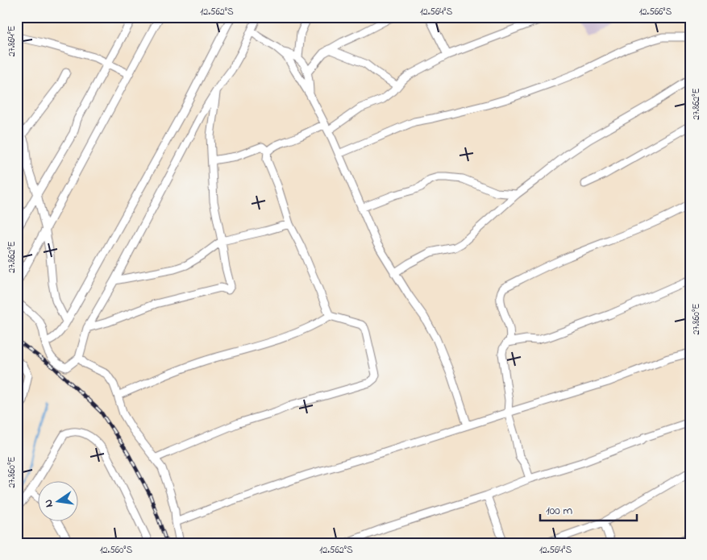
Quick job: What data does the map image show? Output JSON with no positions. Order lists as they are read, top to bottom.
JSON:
{
  "scale_bar": "100 m",
  "north": "left",
  "coordinates": [
    "12.562°S",
    "12.564°S",
    "12.566°S",
    "27.864°E",
    "27.862°E",
    "27.860°E",
    "12.560°S"
  ]
}
